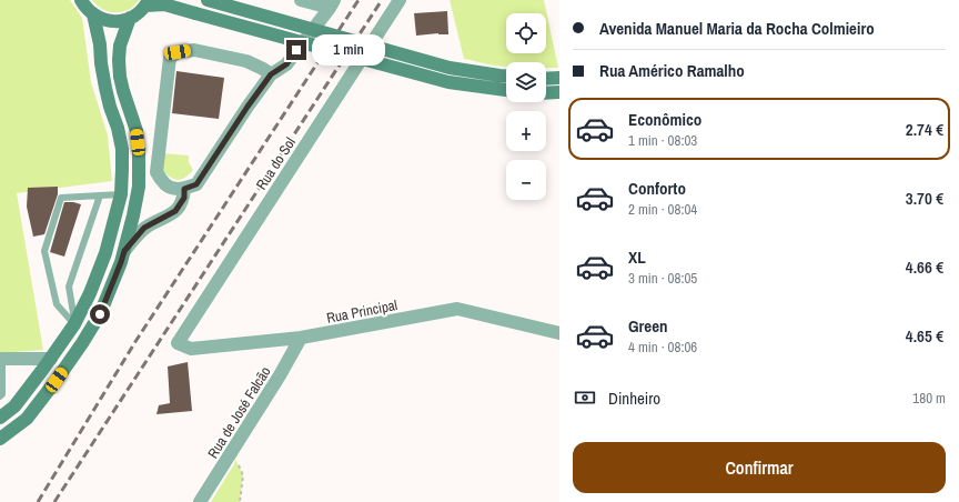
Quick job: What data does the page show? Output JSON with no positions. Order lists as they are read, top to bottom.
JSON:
{
  "streets": {
    "street": ["Rua do Sol", "Rua Principal", "Rua de José Falcão"]
  },
  "crossings": [
    ["Rua do Sol", "Rua Principal"],
    ["Rua Principal", "Rua de José Falcão"]
  ],
  "page": {
    "banner": ["Avenida Manuel Maria da Rocha Colmieiro", "Rua Américo Ramalho"],
    "map_buttons": ["+", "−"],
    "bubble": "1 min",
    "list": [
      {
        "name": "Econômico",
        "note": "1 min · 08:03",
        "value": "2.74 €"
      },
      {
        "name": "Conforto",
        "note": "2 min · 08:04",
        "value": "3.70 €"
      },
      {
        "name": "XL",
        "note": "3 min · 08:05",
        "value": "4.66 €"
      },
      {
        "name": "Green",
        "note": "4 min · 08:06",
        "value": "4.65 €"
      }
    ],
    "pay": ["Dinheiro", "180 m"],
    "buttons": "Confirmar"
  }
}
